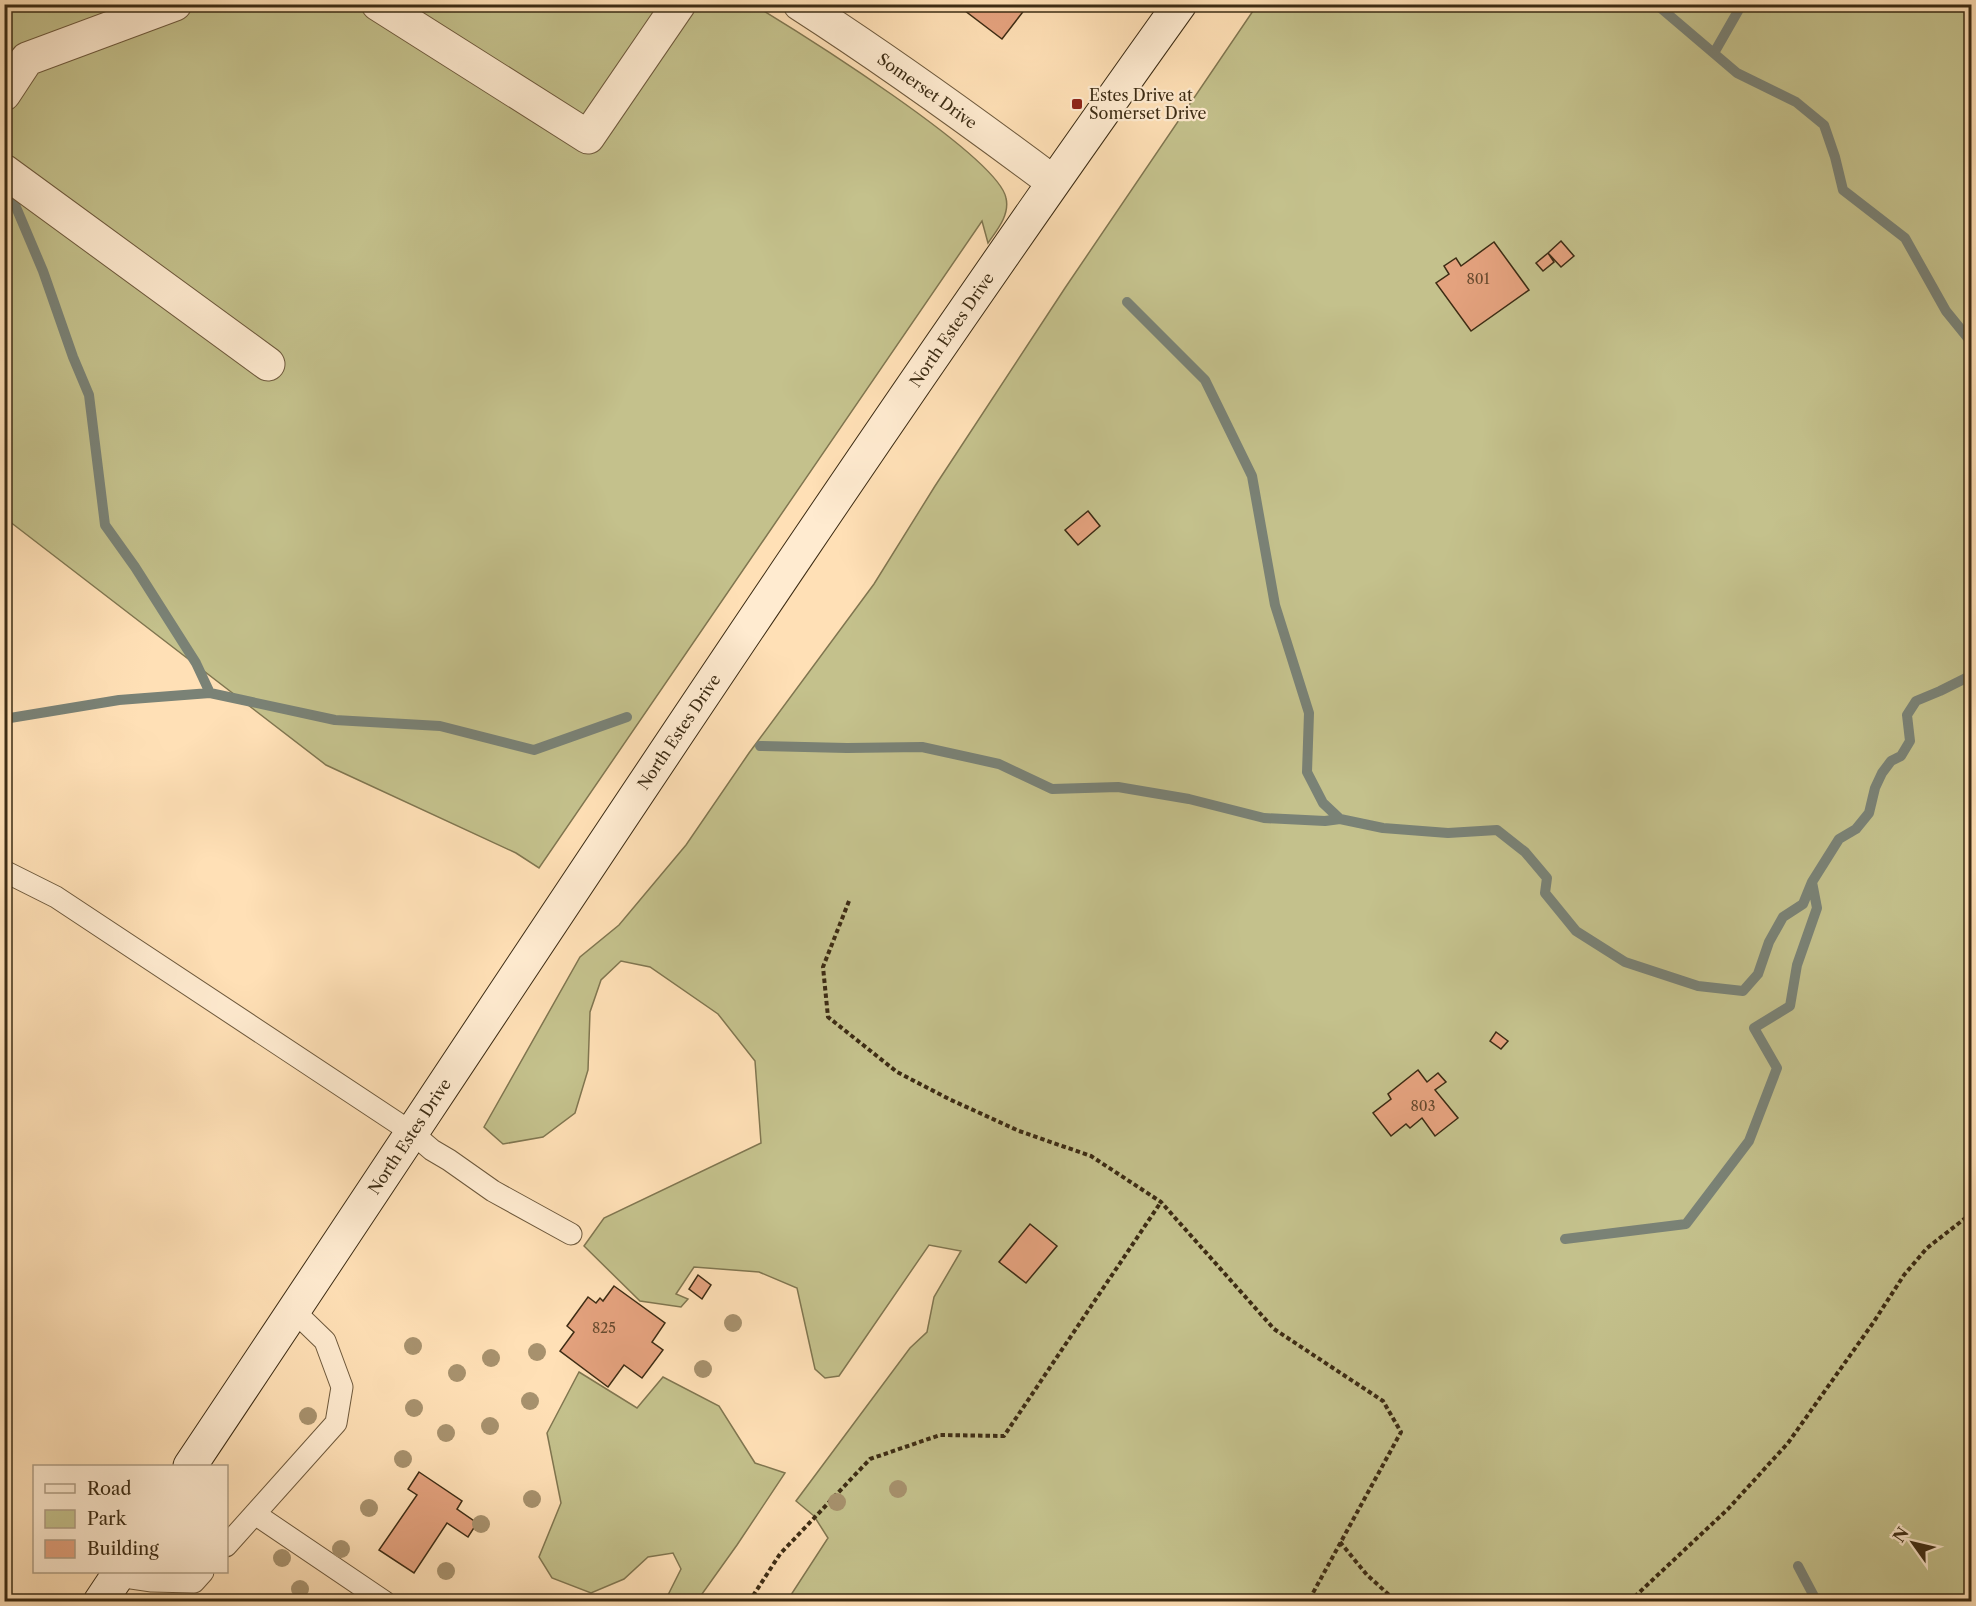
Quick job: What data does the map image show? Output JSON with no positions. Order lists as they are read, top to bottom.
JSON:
{
  "streets": {
    "main road": ["Somerset Drive", "North Estes Drive"]
  },
  "crossings": [
    ["Somerset Drive", "North Estes Drive"]
  ],
  "places": {
    "transit": ["Estes Drive at Somerset Drive"]
  },
  "house_numbers": ["801", "803", "825"],
  "legend": ["Road", "Park", "Building"],
  "north": "top left"
}
